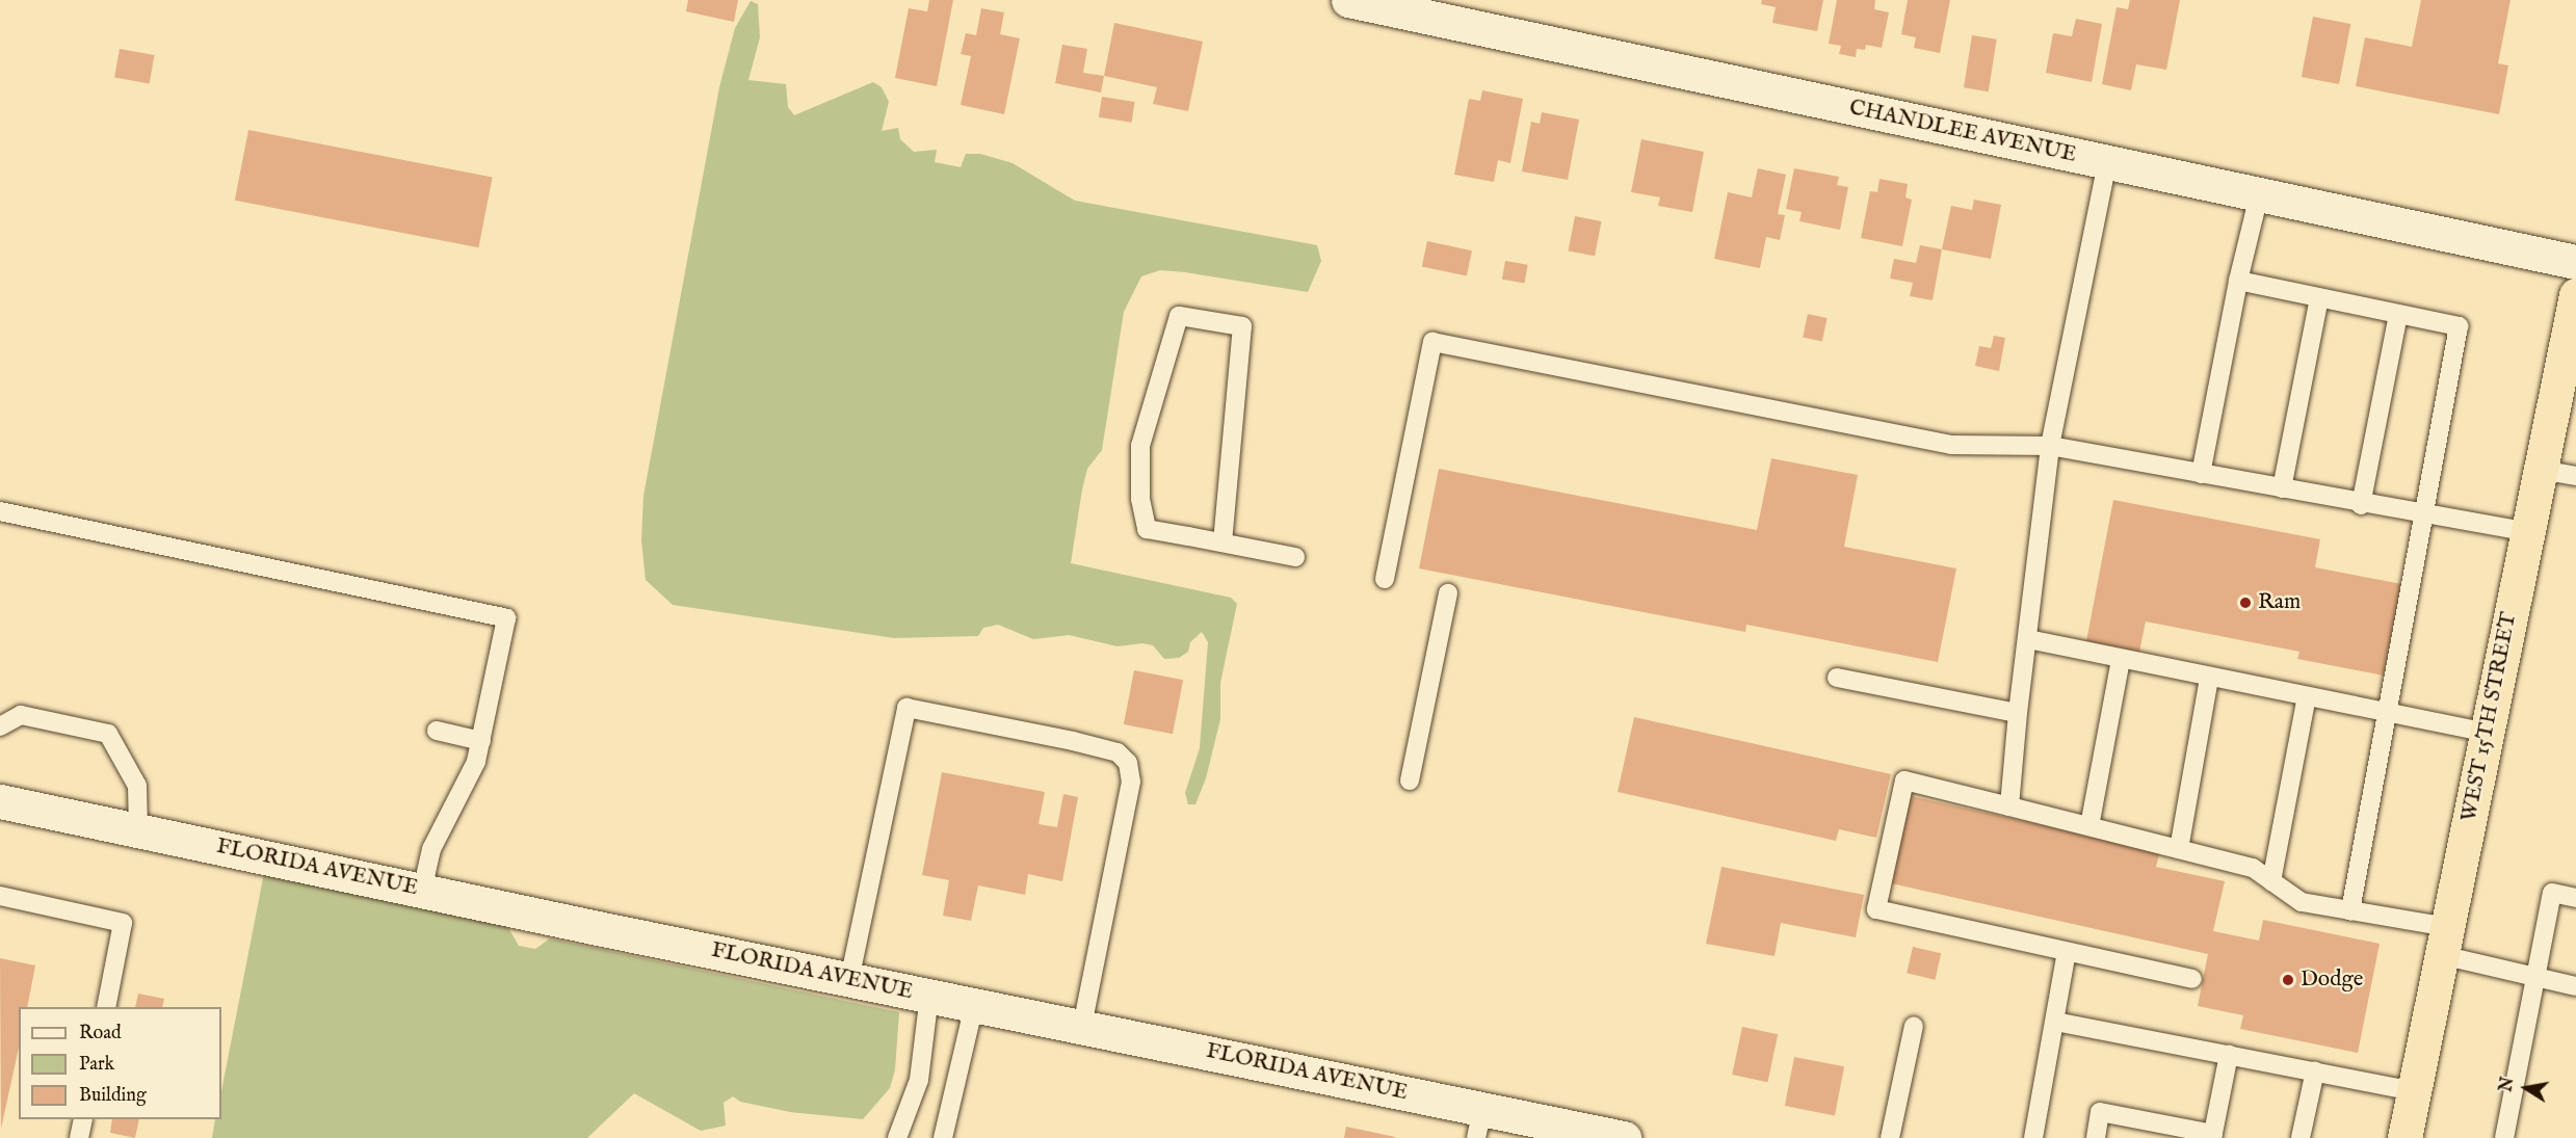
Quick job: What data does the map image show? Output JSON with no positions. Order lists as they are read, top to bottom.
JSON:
{
  "streets": {
    "highway": ["WEST 15TH STREET"],
    "street": ["CHANDLEE AVENUE", "FLORIDA AVENUE"]
  },
  "places": ["Ram", "Dodge"],
  "legend": ["Road", "Park", "Building"],
  "north": "left"
}
